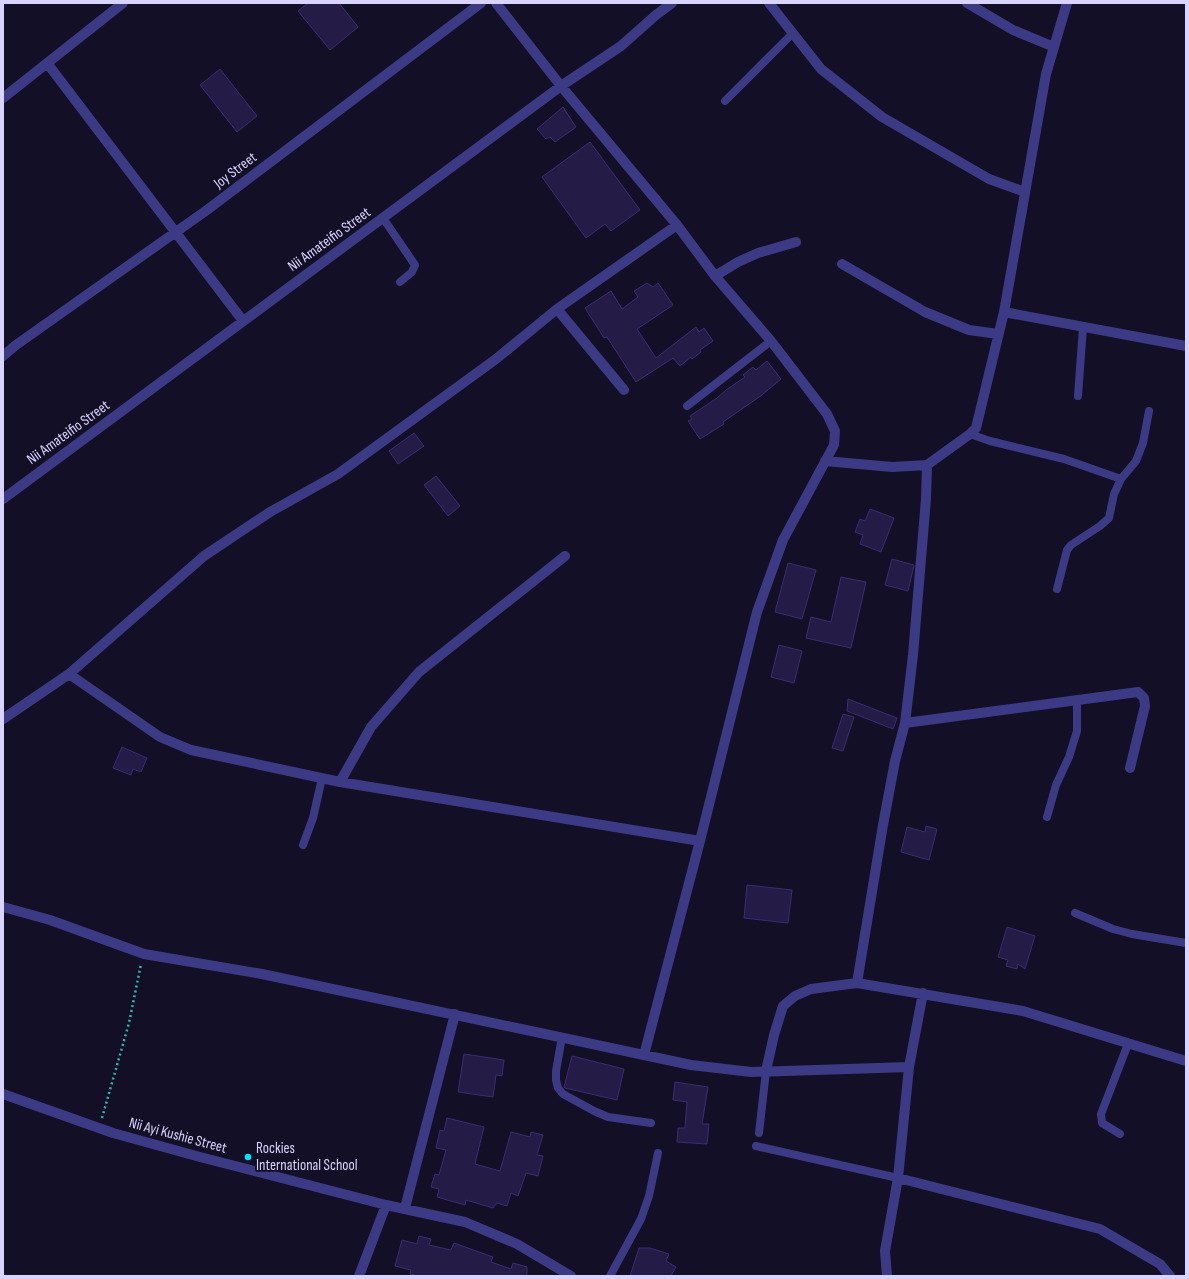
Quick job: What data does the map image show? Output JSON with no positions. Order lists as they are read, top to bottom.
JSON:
{
  "streets": {
    "street": ["Joy Street", "Nii Amateifio Street", "Nii Ayi Kushie Street"]
  },
  "places": ["Rockies International School"]
}
